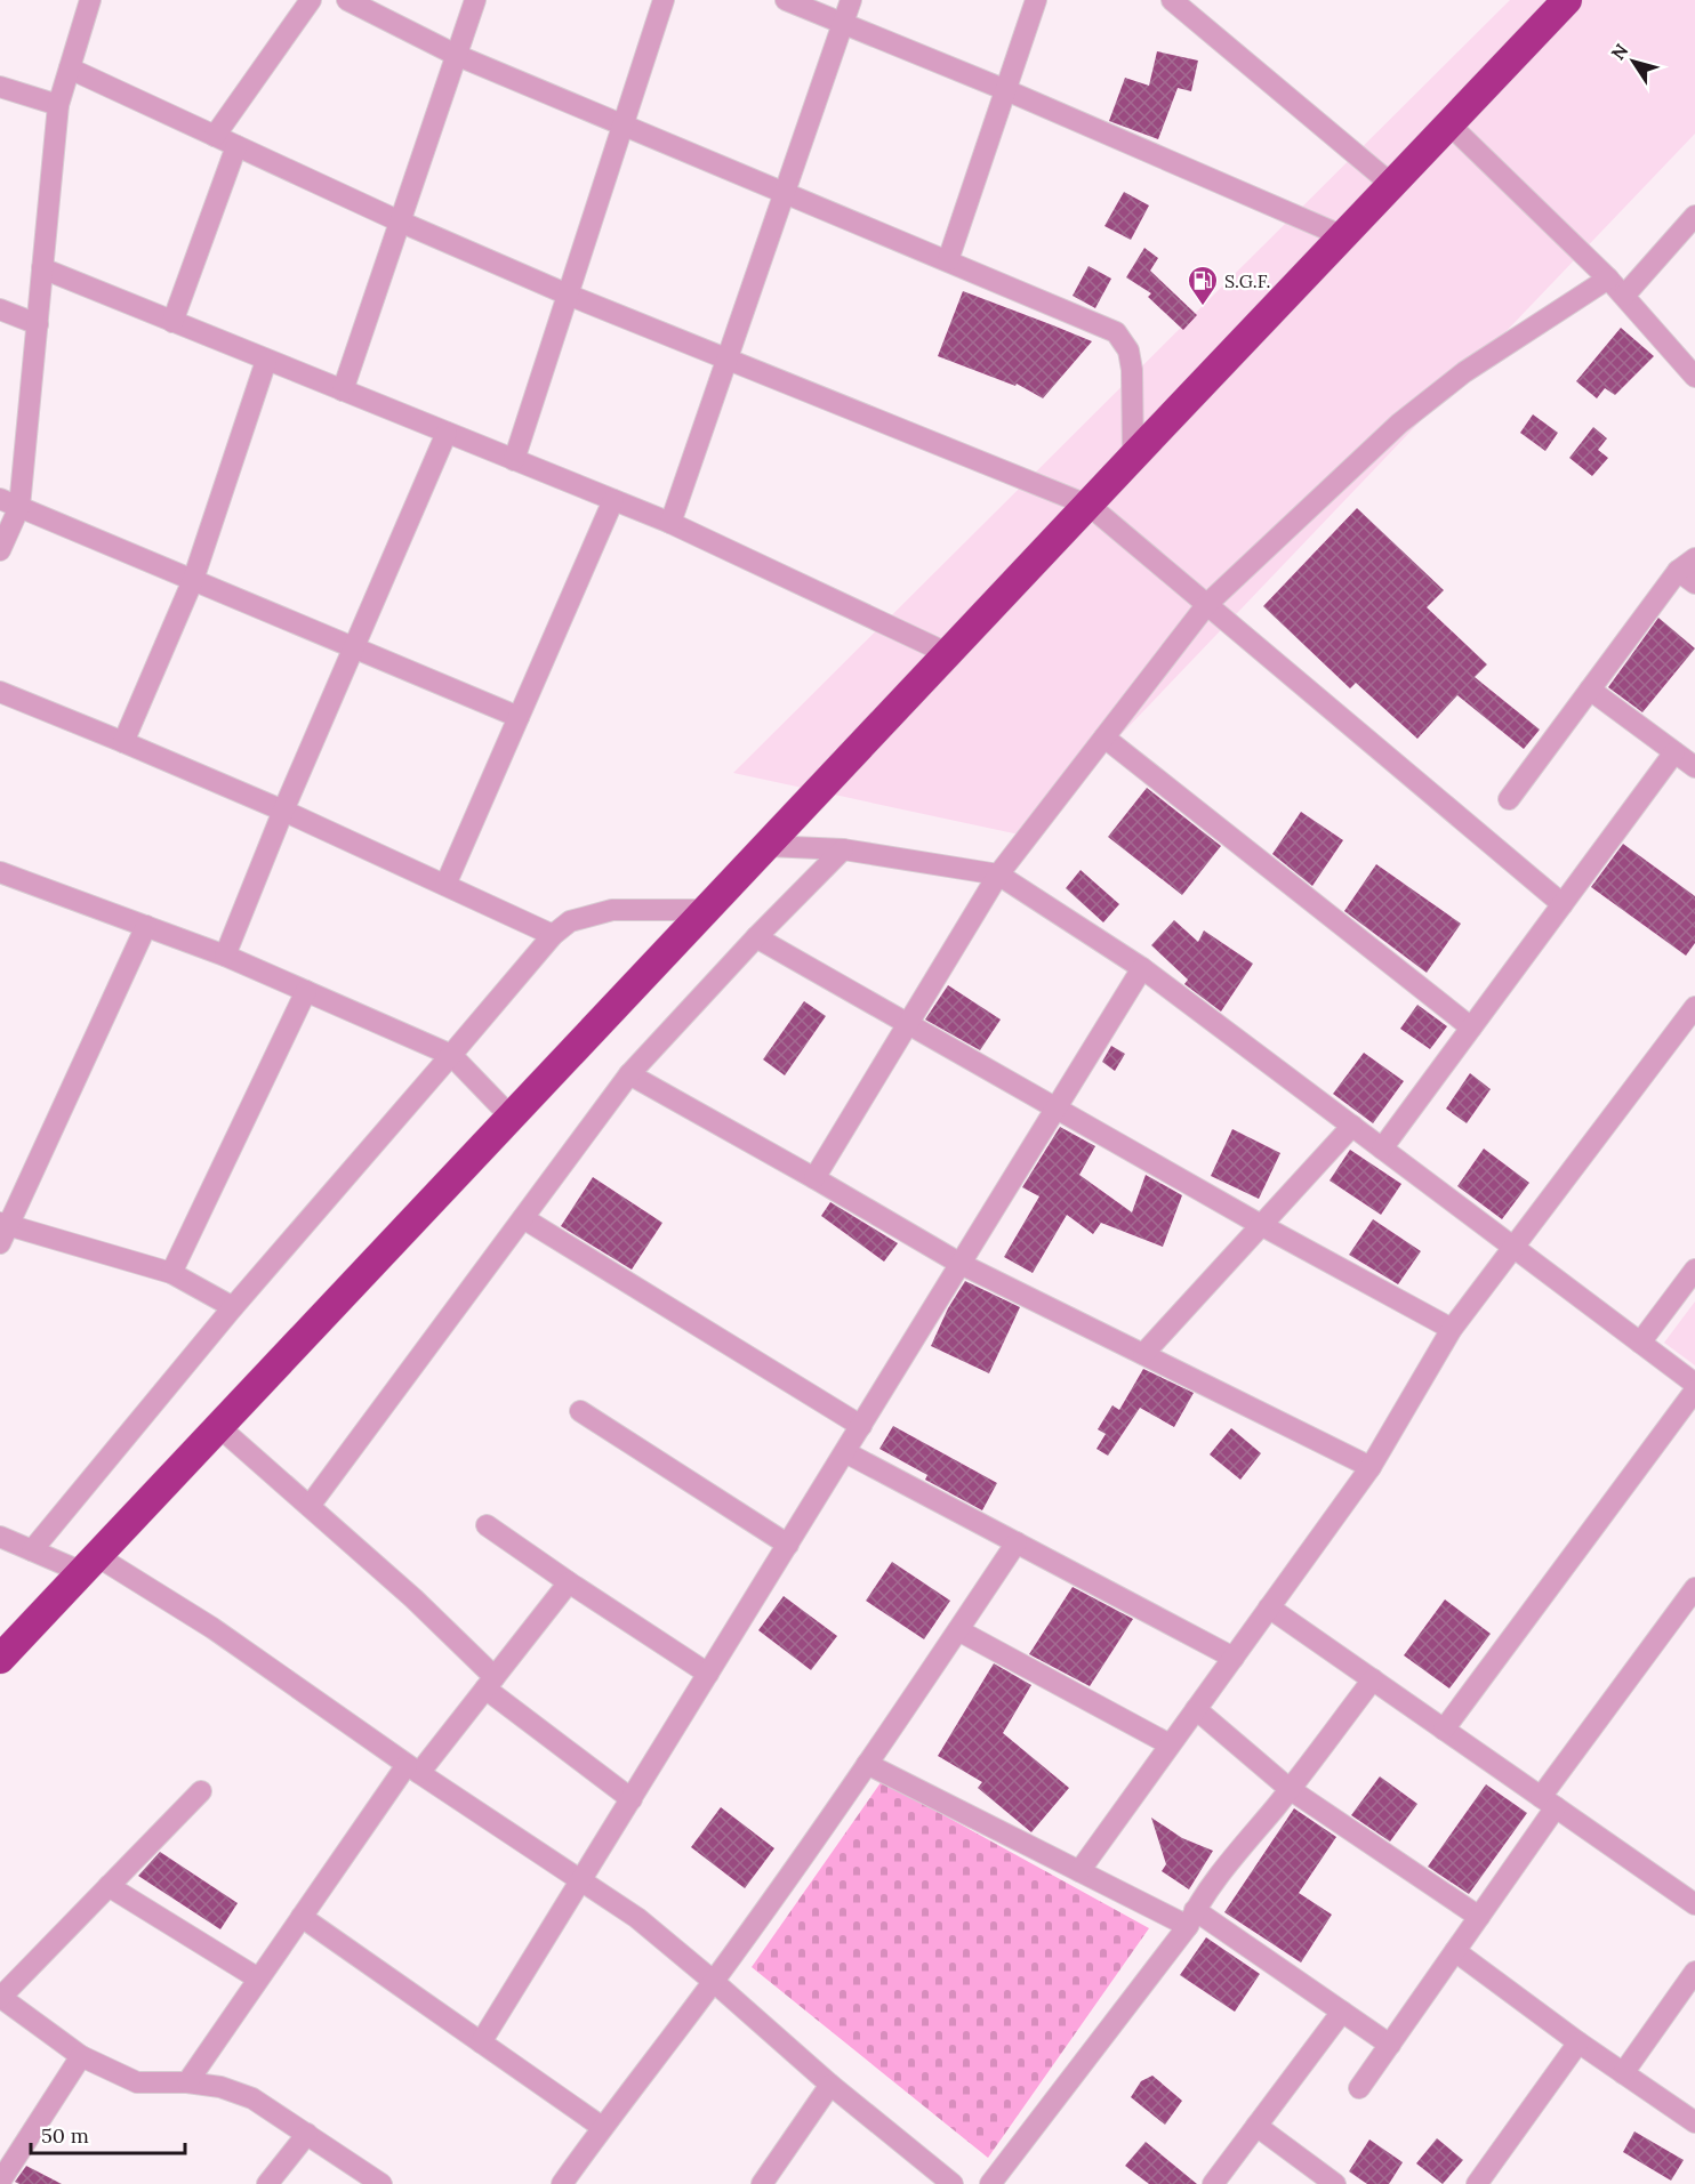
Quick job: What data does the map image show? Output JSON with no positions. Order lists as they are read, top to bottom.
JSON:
{
  "places": {
    "fuel station": ["S.G.F."]
  },
  "scale_bar": "50 m",
  "north": "top left"
}
